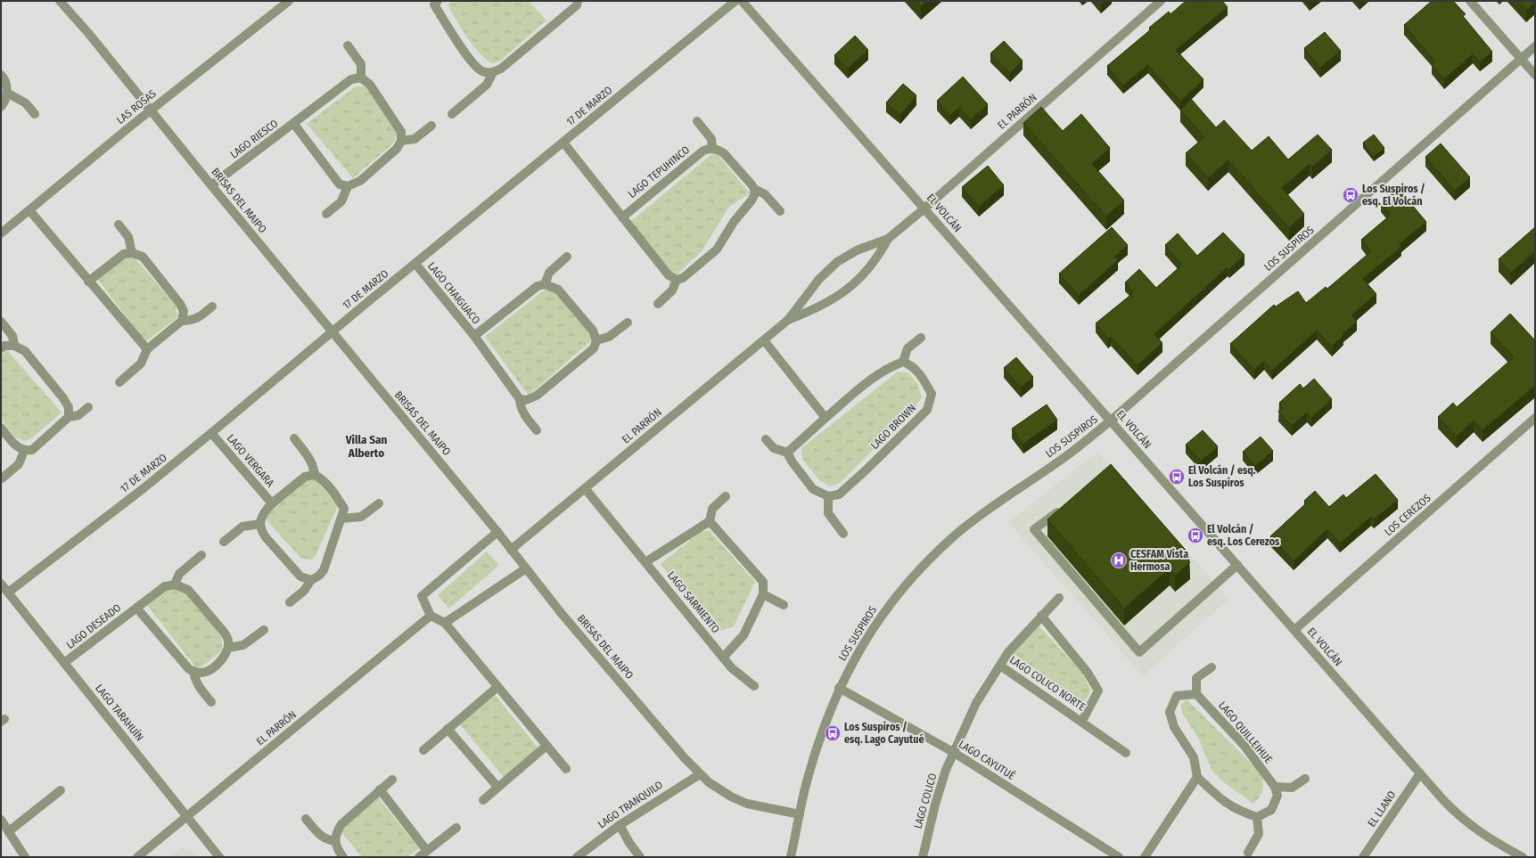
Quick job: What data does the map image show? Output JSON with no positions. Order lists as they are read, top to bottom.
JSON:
{
  "streets": {
    "street": [
      "17 DE MARZO",
      "LAS ROSAS",
      "EL PARRÓN",
      "LAGO RIESCO",
      "LAGO TEPUHINCO",
      "BRISAS DEL MAIPO",
      "EL VOLCÁN",
      "LOS SUSPIROS",
      "LAGO CHAIGUACO",
      "LAGO BROWN",
      "LAGO VERGARA",
      "LOS CEREZOS",
      "LAGO SARMIENTO",
      "LAGO DESEADO",
      "LAGO COLICO NORTE",
      "LAGO TARAHUÍN",
      "LAGO QUILLEIHUE",
      "LAGO CAYUTUÉ",
      "LAGO COLICO",
      "LAGO TRANQUILO",
      "EL LLANO"
    ]
  },
  "crossings": [
    ["17 DE MARZO", "BRISAS DEL MAIPO"],
    ["17 DE MARZO", "LAGO CHAIGUACO"],
    ["17 DE MARZO", "LAGO VERGARA"],
    ["17 DE MARZO", "LAGO TARAHUÍN"],
    ["LAS ROSAS", "BRISAS DEL MAIPO"],
    ["EL PARRÓN", "BRISAS DEL MAIPO"],
    ["EL PARRÓN", "EL VOLCÁN"],
    ["EL PARRÓN", "LAGO SARMIENTO"],
    ["EL PARRÓN", "LAGO TARAHUÍN"],
    ["LAGO RIESCO", "BRISAS DEL MAIPO"],
    ["BRISAS DEL MAIPO", "LOS SUSPIROS"],
    ["BRISAS DEL MAIPO", "LAGO TRANQUILO"],
    ["EL VOLCÁN", "LOS SUSPIROS"],
    ["EL VOLCÁN", "LOS CEREZOS"],
    ["EL VOLCÁN", "EL LLANO"],
    ["LOS SUSPIROS", "LAGO CAYUTUÉ"],
    ["LAGO DESEADO", "LAGO TARAHUÍN"],
    ["LAGO COLICO NORTE", "LAGO CAYUTUÉ"],
    ["LAGO COLICO NORTE", "LAGO COLICO"],
    ["LAGO CAYUTUÉ", "LAGO COLICO"]
  ],
  "districts": ["Villa San Alberto"],
  "places": {
    "bus stop": [
      "Los Suspiros / esq. El Volcán",
      "El Volcán / esq. Los Suspiros",
      "El Volcán / esq. Los Cerezos",
      "Los Suspiros / esq. Lago Cayutué"
    ],
    "hospital": ["CESFAM Vista Hermosa"]
  }
}
